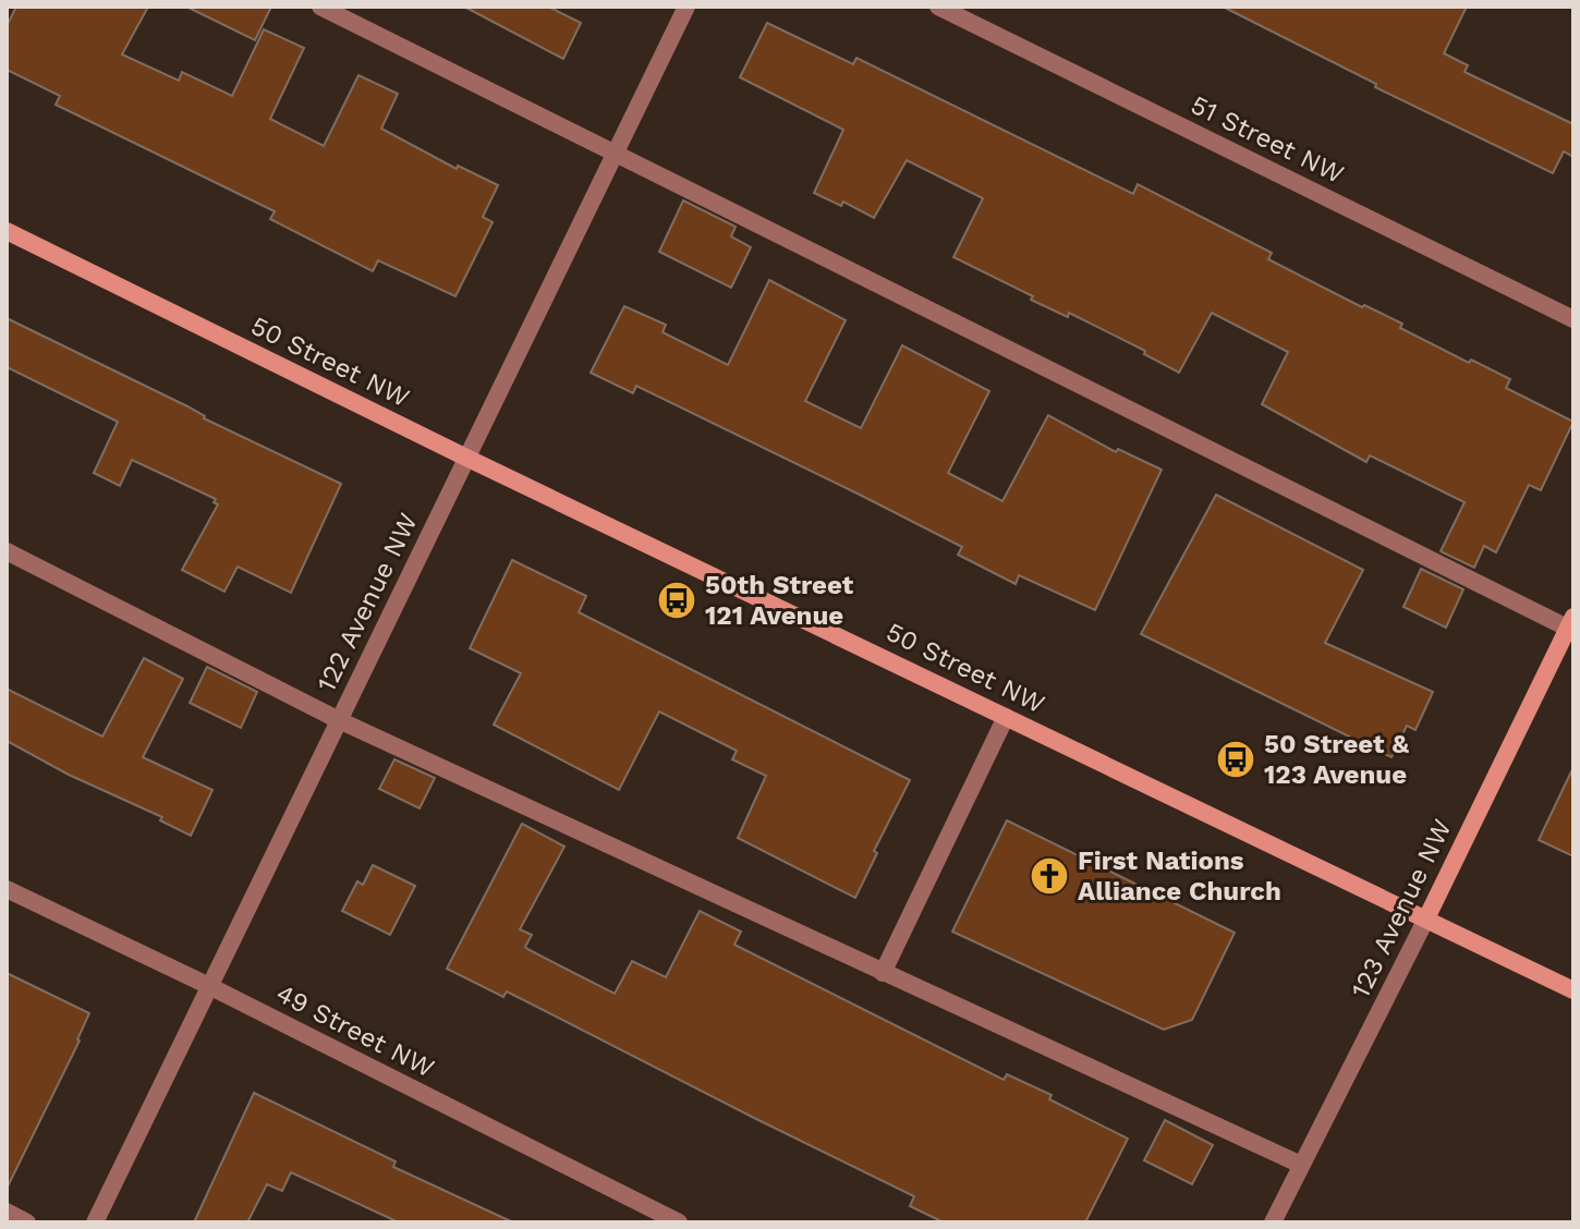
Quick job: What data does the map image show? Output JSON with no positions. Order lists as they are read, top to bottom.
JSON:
{
  "streets": {
    "main road": ["50 Street NW", "123 Avenue NW"],
    "street": ["51 Street NW", "122 Avenue NW", "49 Street NW"]
  },
  "crossings": [
    ["50 Street NW", "122 Avenue NW"],
    ["50 Street NW", "123 Avenue NW"],
    ["122 Avenue NW", "49 Street NW"]
  ],
  "places": {
    "bus stop": ["50th Street 121 Avenue", "50 Street & 123 Avenue"],
    "church": ["First Nations Alliance Church"]
  }
}
